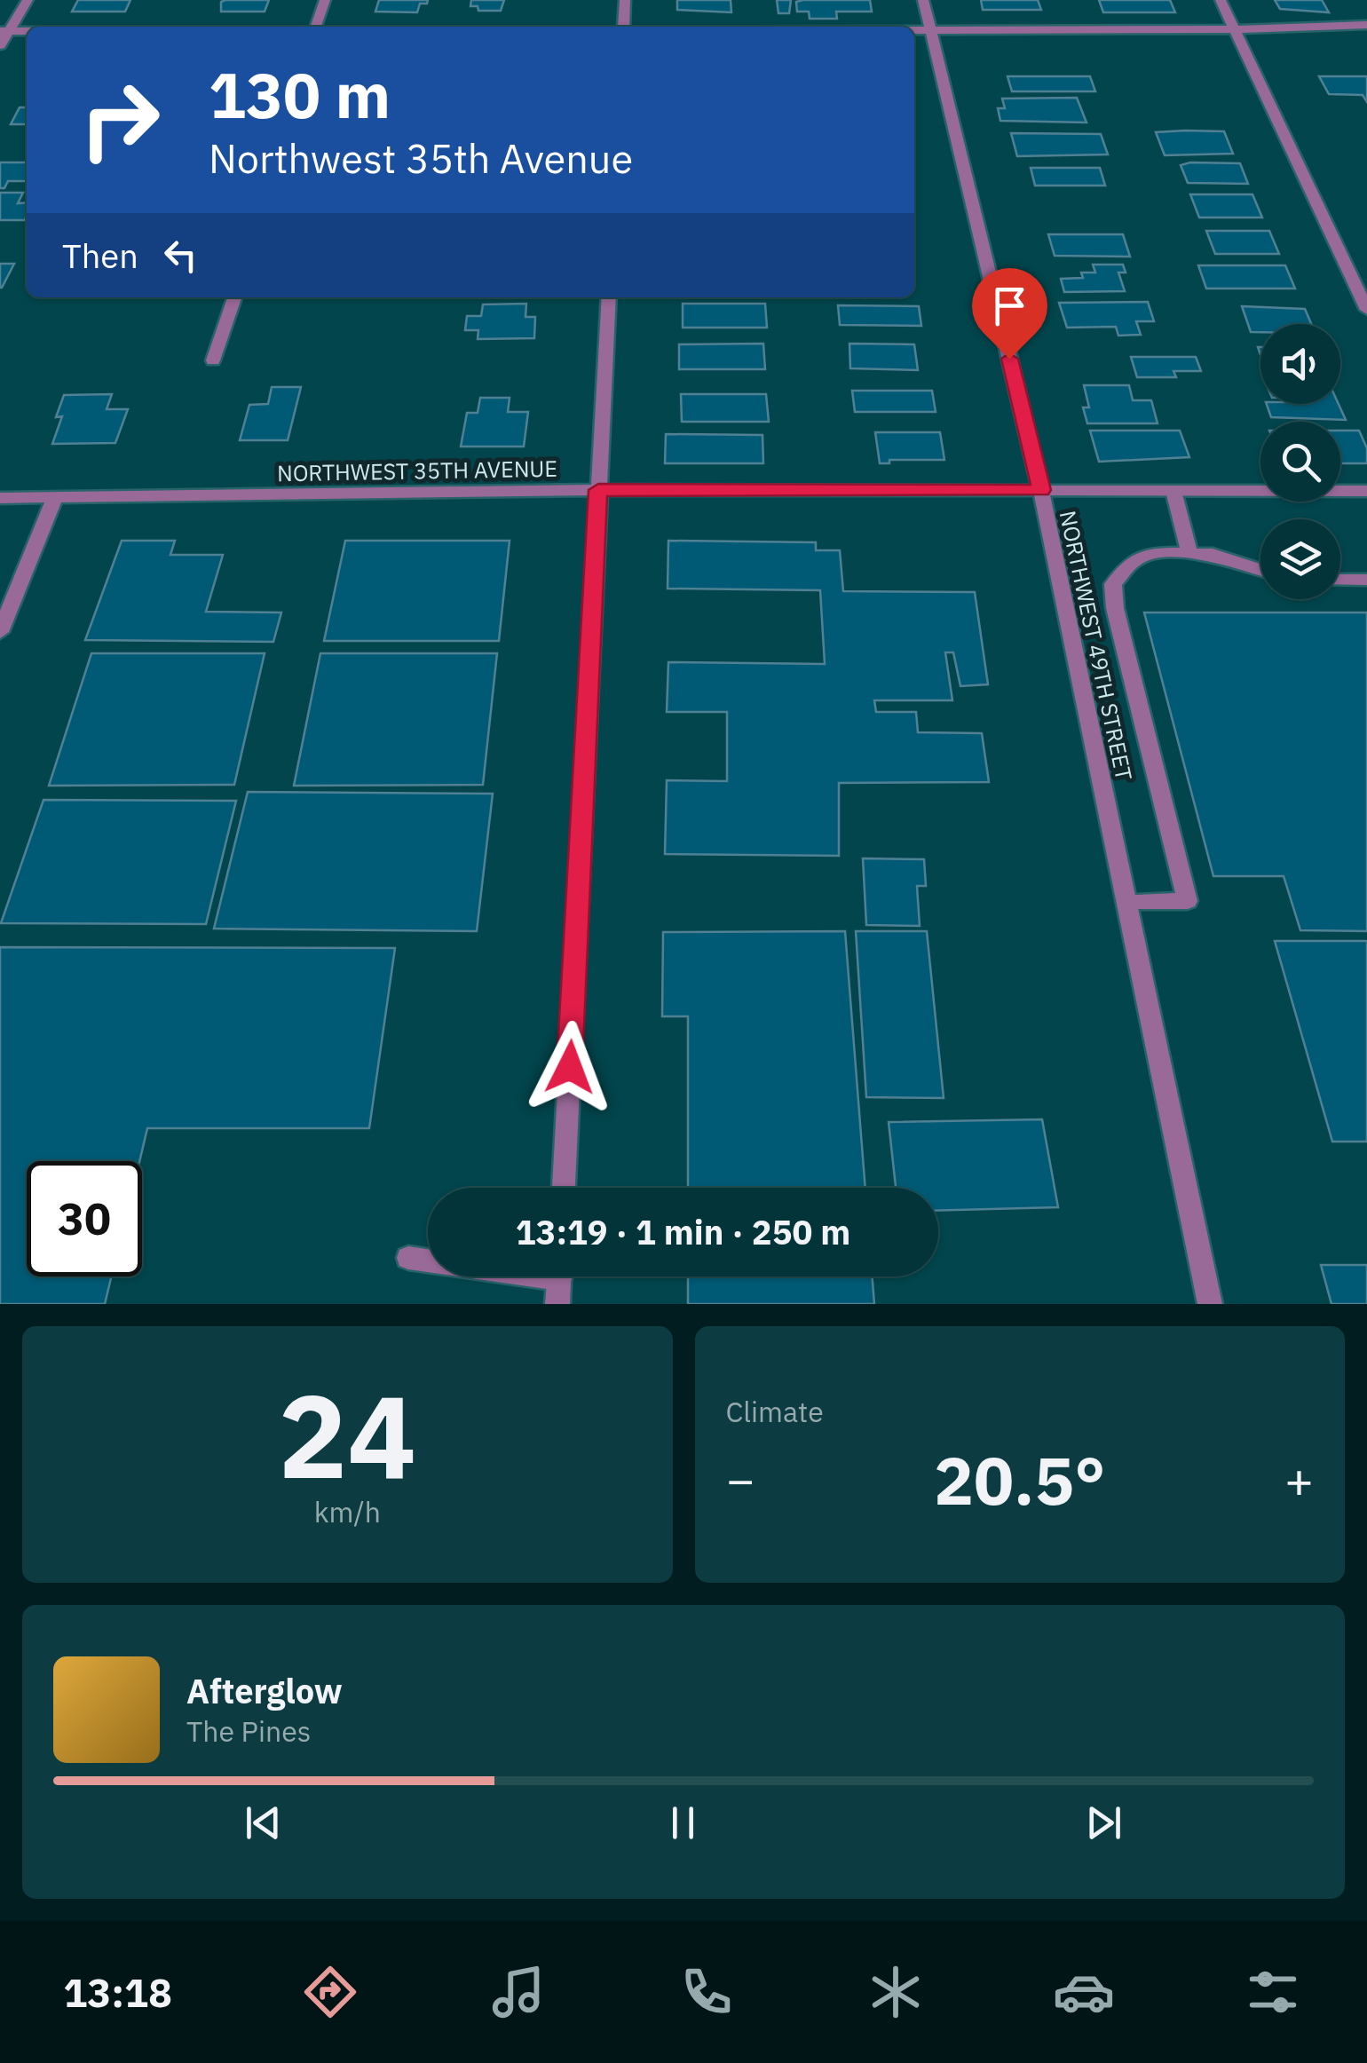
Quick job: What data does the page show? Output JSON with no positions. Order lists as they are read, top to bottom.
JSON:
{
  "streets": {
    "street": ["NORTHWEST 35TH AVENUE", "NORTHWEST 49TH STREET"]
  },
  "crossings": [
    ["NORTHWEST 35TH AVENUE", "NORTHWEST 49TH STREET"]
  ],
  "page": {
    "turn": ["130 m", "Northwest 35th Avenue"],
    "then": "Then",
    "limit": "30",
    "trip": "13:19 · 1 min · 250 m",
    "tile": [
      ["24", "km/h"],
      "Climate"
    ],
    "heat": ["−", "20.5°", "+"],
    "song": ["Afterglow", "The Pines"],
    "tabs": "13:18"
  }
}
